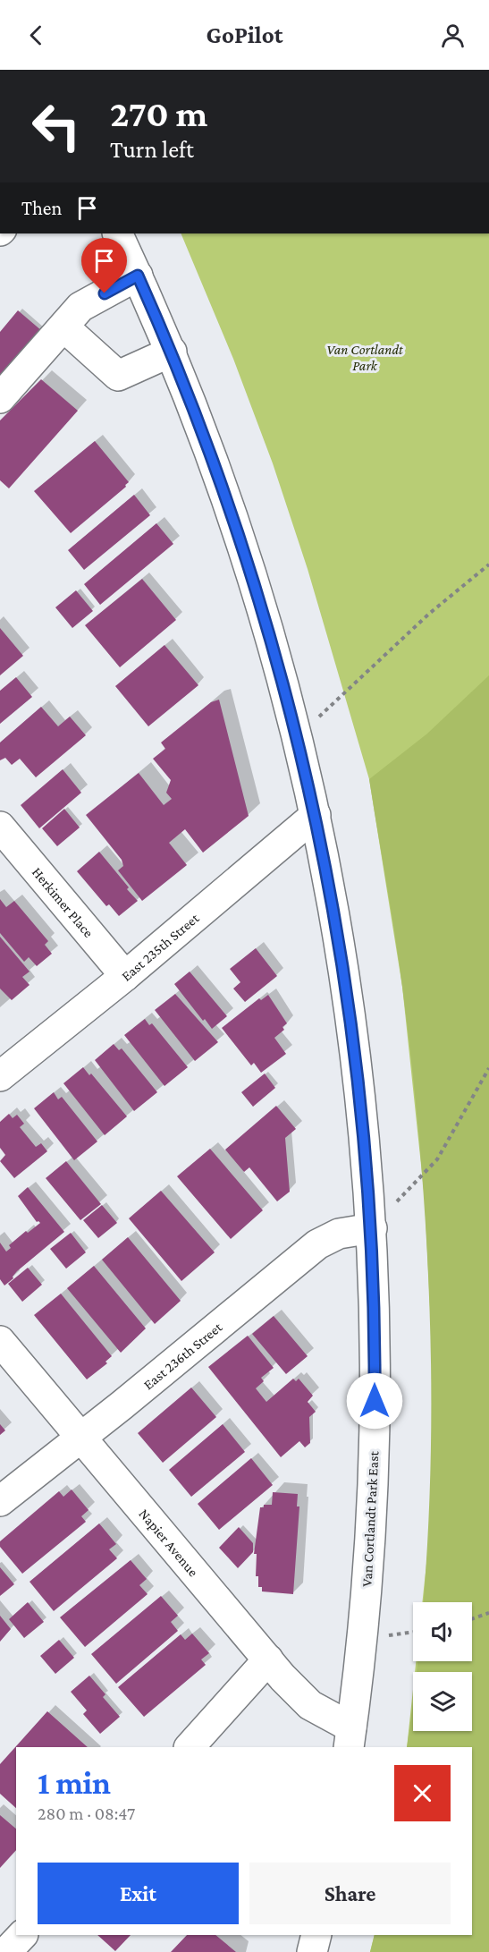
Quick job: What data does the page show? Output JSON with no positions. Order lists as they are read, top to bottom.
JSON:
{
  "streets": {
    "street": [
      "Herkimer Place",
      "East 235th Street",
      "East 236th Street",
      "Van Cortlandt Park East",
      "Napier Avenue"
    ]
  },
  "crossings": [
    ["Herkimer Place", "East 235th Street"],
    ["East 235th Street", "Van Cortlandt Park East"],
    ["East 236th Street", "Van Cortlandt Park East"],
    ["East 236th Street", "Napier Avenue"],
    ["Van Cortlandt Park East", "Napier Avenue"]
  ],
  "parks": ["Van Cortlandt Park"],
  "page": {
    "header": "GoPilot",
    "turn": ["270 m", "Turn left"],
    "then": "Then",
    "heading": ["1 min", "280 m · 08:47"],
    "buttons": ["Exit", "Share"]
  }
}
